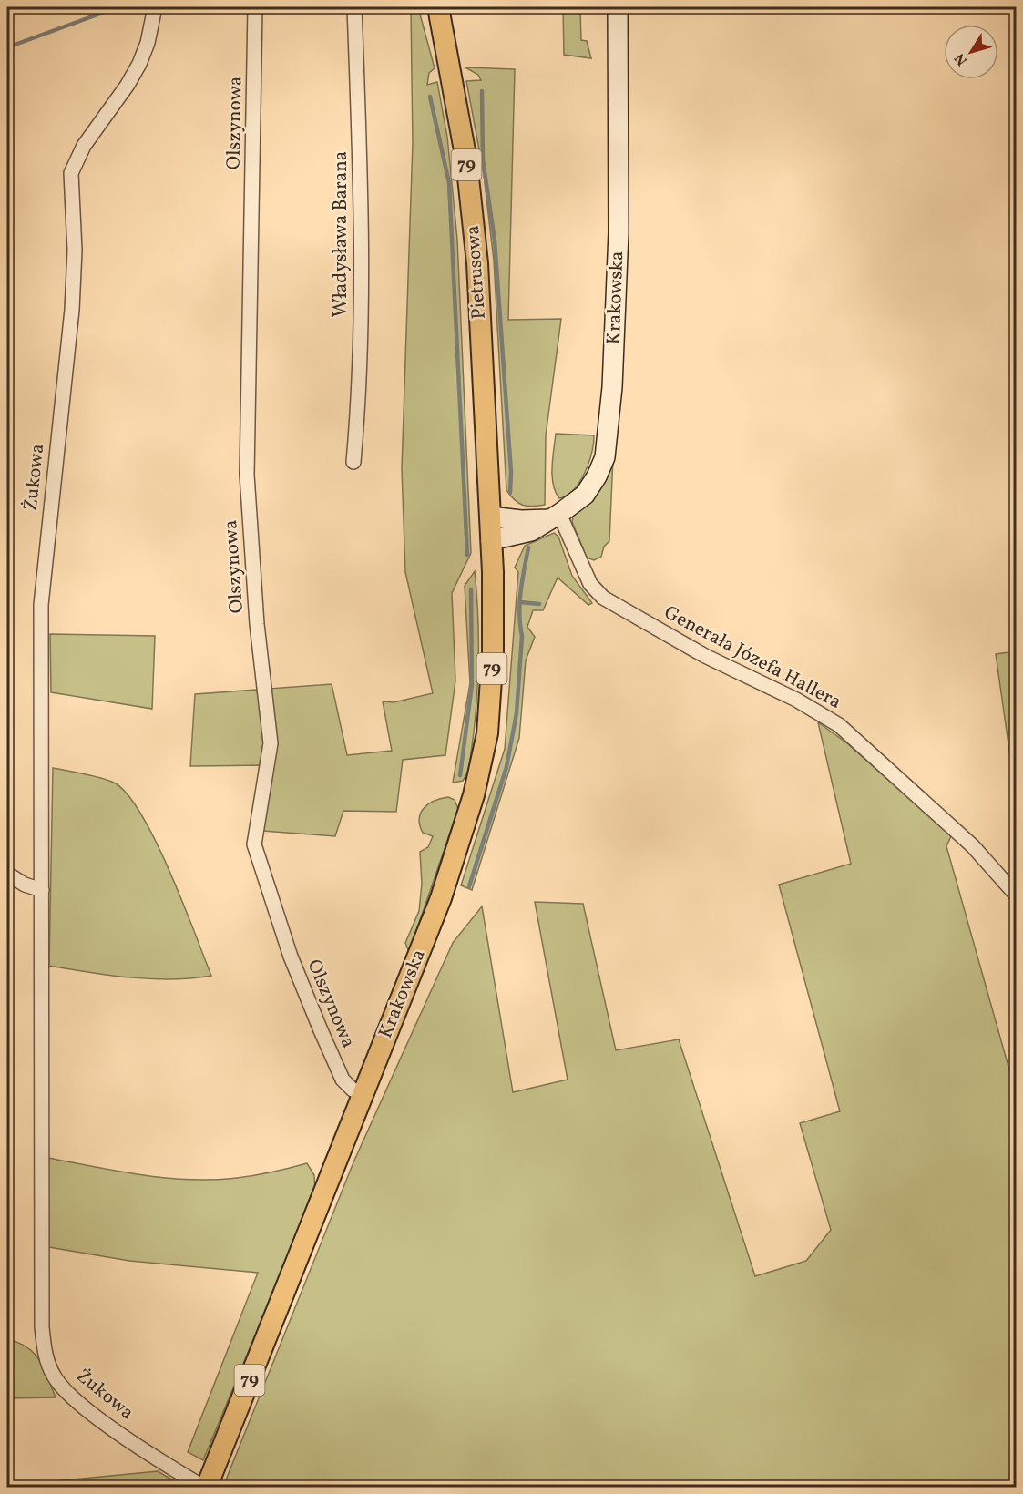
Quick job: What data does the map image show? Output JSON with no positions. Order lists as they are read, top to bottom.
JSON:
{
  "streets": {
    "main road": ["79", "Pietrusowa", "Krakowska"],
    "street": [
      "Olszynowa",
      "Władysława Barana",
      "Żukowa",
      "Generała Józefa Hallera"
    ]
  },
  "crossings": [
    ["Olszynowa", "Krakowska"],
    ["Pietrusowa", "Krakowska"],
    ["Krakowska", "Żukowa"],
    ["Krakowska", "Generała Józefa Hallera"]
  ],
  "north": "bottom left"
}
